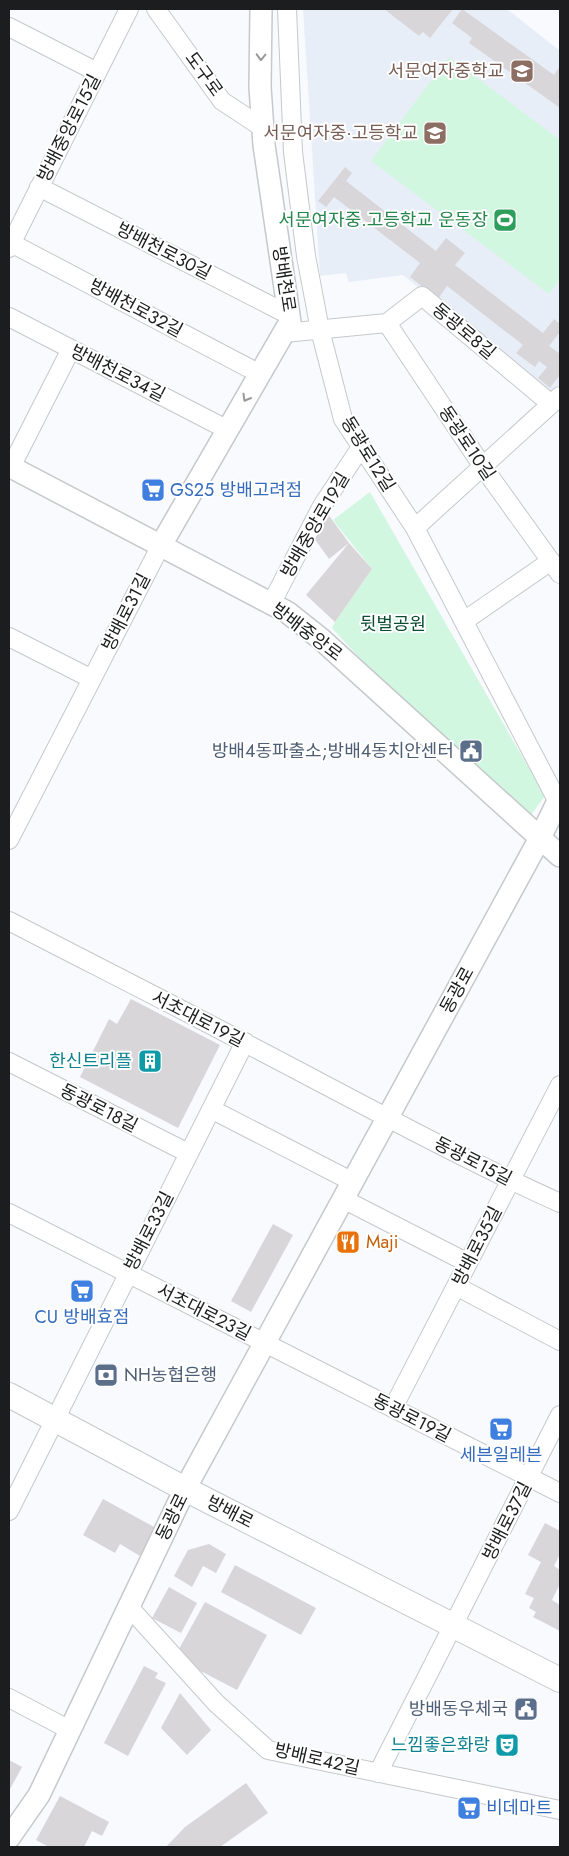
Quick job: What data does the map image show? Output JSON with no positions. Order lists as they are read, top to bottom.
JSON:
{
  "streets": {
    "main road": ["방배로"],
    "street": [
      "도구로",
      "방배중앙로15길",
      "방배천로30길",
      "방배천로",
      "방배천로32길",
      "동광로8길",
      "방배천로34길",
      "동광로10길",
      "동광로12길",
      "방배중앙로19길",
      "방배로31길",
      "방배중앙로",
      "동광로",
      "서초대로19길",
      "동광로18길",
      "동광로15길",
      "방배로33길",
      "방배로35길",
      "서초대로23길",
      "동광로19길",
      "방배로37길",
      "방배로42길"
    ]
  },
  "crossings": [
    ["도구로", "방배천로"],
    ["방배중앙로15길", "방배천로30길"],
    ["방배중앙로15길", "방배천로32길"],
    ["방배천로30길", "방배천로"],
    ["방배천로", "방배천로32길"],
    ["방배천로", "방배천로34길"],
    ["방배천로", "방배로31길"],
    ["방배천로", "방배중앙로"],
    ["동광로8길", "동광로10길"],
    ["동광로8길", "동광로12길"],
    ["방배천로34길", "방배중앙로"],
    ["동광로10길", "동광로12길"],
    ["동광로12길", "방배중앙로19길"],
    ["동광로12길", "동광로"],
    ["방배중앙로19길", "방배중앙로"],
    ["방배로31길", "방배중앙로"],
    ["방배중앙로", "동광로"],
    ["동광로", "서초대로19길"],
    ["동광로", "동광로15길"],
    ["동광로", "서초대로23길"],
    ["동광로", "동광로19길"],
    ["동광로", "방배로"],
    ["동광로", "방배로42길"],
    ["서초대로19길", "동광로15길"],
    ["서초대로19길", "방배로33길"],
    ["동광로18길", "방배로33길"],
    ["동광로15길", "방배로35길"],
    ["방배로33길", "서초대로23길"],
    ["방배로33길", "방배로"],
    ["방배로35길", "동광로19길"],
    ["서초대로23길", "동광로19길"],
    ["동광로19길", "방배로37길"],
    ["방배로", "방배로37길"]
  ],
  "parks": ["뒷벌공원"],
  "places": {
    "school or university": ["서문여자중학교", "서문여자중·고등학교"],
    "sports": ["서문여자중.고등학교 운동장"],
    "supermarket": [
      "GS25 방배고려점",
      "CU 방배효점",
      "세븐일레븐",
      "비데마트"
    ],
    "public building": ["방배4동파출소;방배4동치안센터", "방배동우체국"],
    "building": ["한신트리플"],
    "restaurant": ["Maji"],
    "bank": ["NH농협은행"],
    "theatre": ["느낌좋은화랑"]
  }
}
